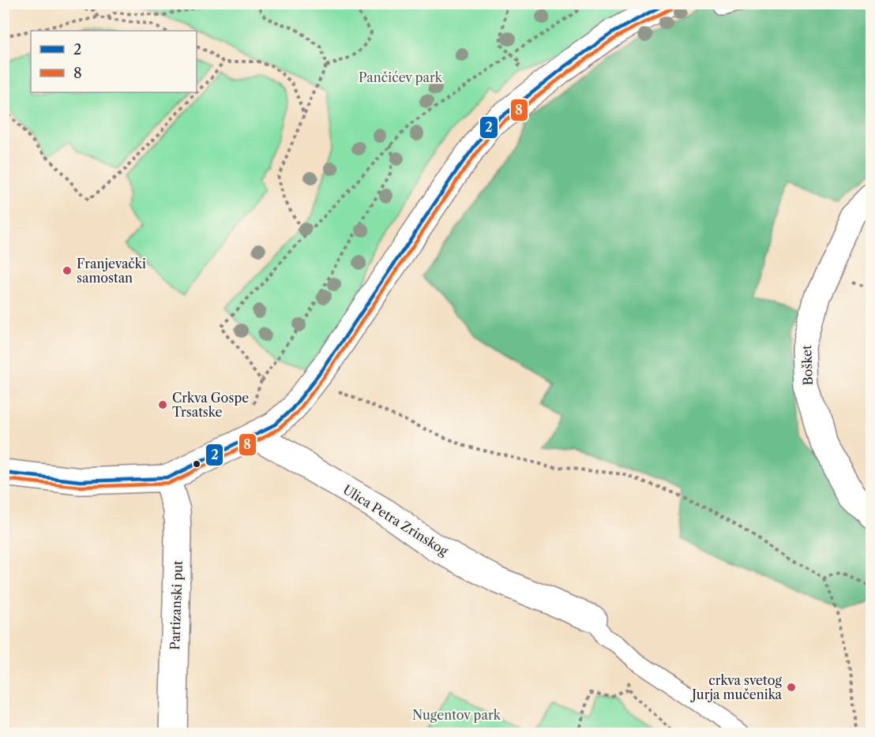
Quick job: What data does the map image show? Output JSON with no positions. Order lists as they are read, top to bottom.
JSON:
{
  "streets": {
    "street": ["Bošket", "Ulica Petra Zrinskog", "Partizanski put"]
  },
  "parks": ["Pančićev park", "Nugentov park"],
  "places": ["Franjevački samostan", "Crkva Gospe Trsatske", "crkva svetog Jurja mučenika"],
  "lines": ["transit line 2", "transit line 8"],
  "legend": ["2", "8"]
}
